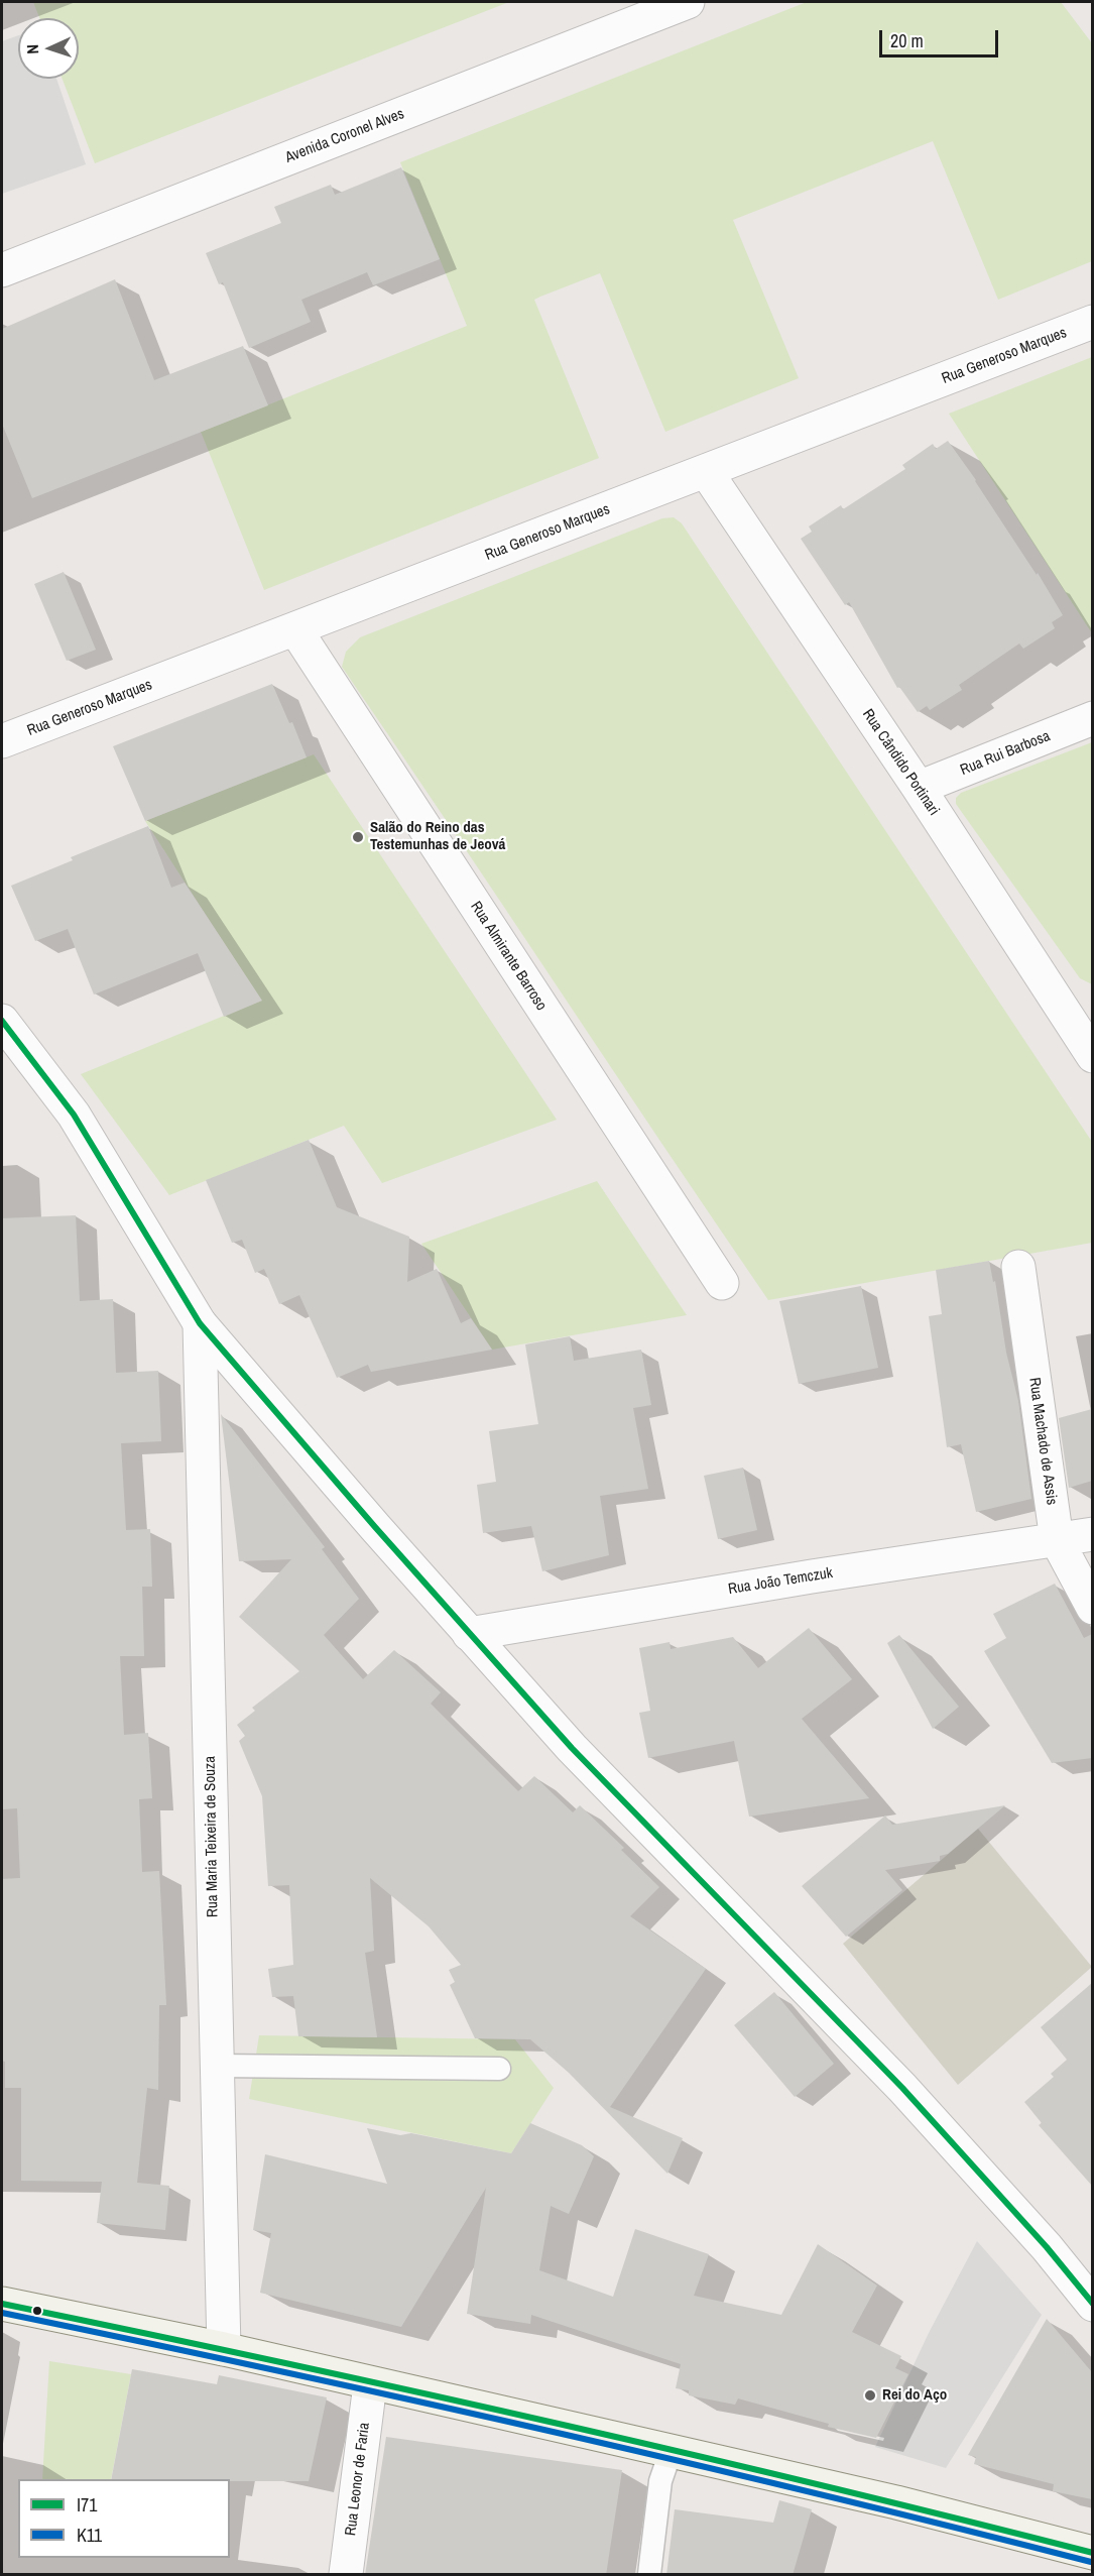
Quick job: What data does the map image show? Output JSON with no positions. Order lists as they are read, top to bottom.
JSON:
{
  "streets": {
    "street": [
      "Avenida Coronel Alves",
      "Rua Generoso Marques",
      "Rua Rui Barbosa",
      "Rua Cândido Portinari",
      "Rua Almirante Barroso",
      "Rua Machado de Assis",
      "Rua João Temczuk",
      "Rua Maria Teixeira de Souza",
      "Rua Leonor de Faria"
    ]
  },
  "crossings": [
    ["Rua Generoso Marques", "Rua Cândido Portinari"],
    ["Rua Generoso Marques", "Rua Almirante Barroso"],
    ["Rua Rui Barbosa", "Rua Cândido Portinari"],
    ["Rua Machado de Assis", "Rua João Temczuk"]
  ],
  "places": ["Salão do Reino das Testemunhas de Jeová", "Rei do Aço"],
  "lines": ["transit line I71", "transit line K11"],
  "legend": ["I71", "K11"],
  "scale_bar": "20 m",
  "north": "left"
}
